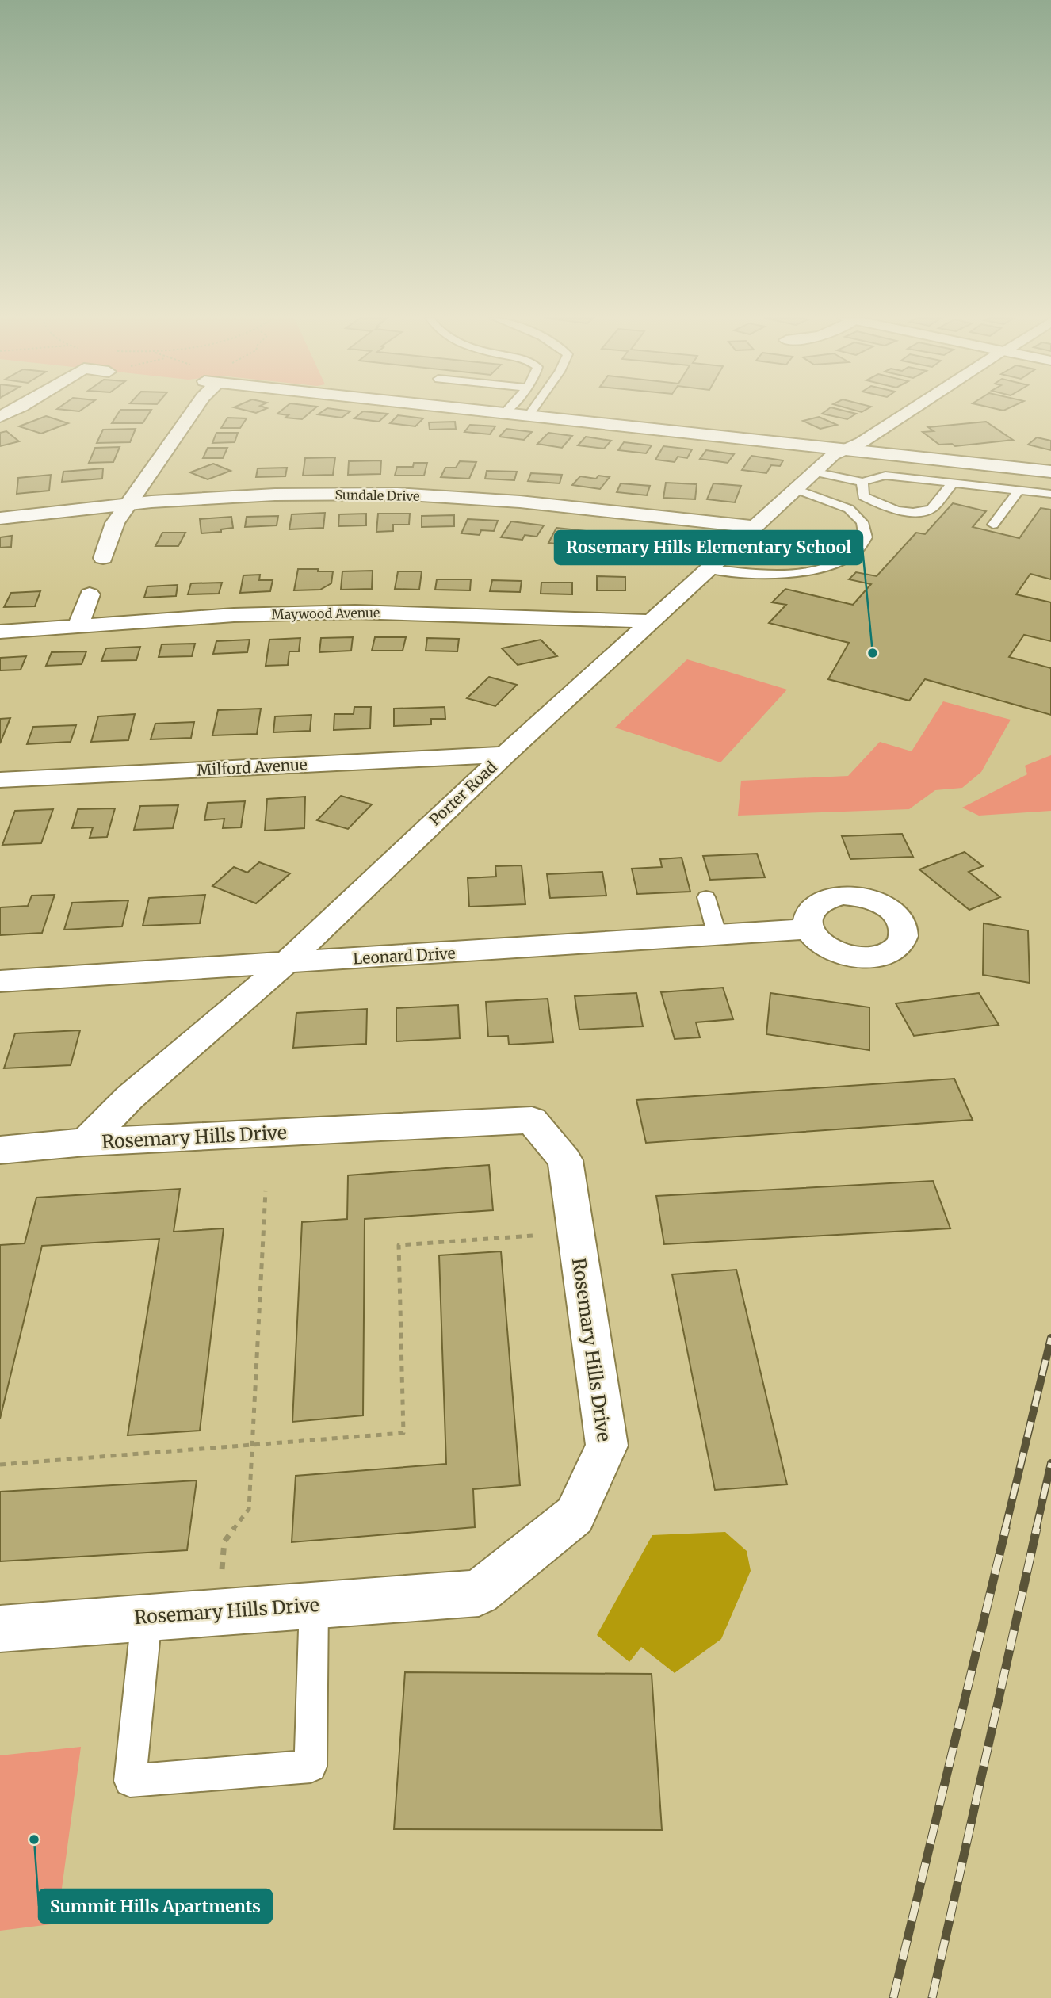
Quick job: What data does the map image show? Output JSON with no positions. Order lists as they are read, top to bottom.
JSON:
{
  "streets": {
    "street": [
      "Sundale Drive",
      "Maywood Avenue",
      "Milford Avenue",
      "Porter Road",
      "Leonard Drive",
      "Rosemary Hills Drive"
    ]
  },
  "crossings": [
    ["Sundale Drive", "Porter Road"],
    ["Maywood Avenue", "Porter Road"],
    ["Milford Avenue", "Porter Road"],
    ["Porter Road", "Leonard Drive"],
    ["Porter Road", "Rosemary Hills Drive"]
  ],
  "places": ["Rosemary Hills Elementary School", "Summit Hills Apartments"]
}
